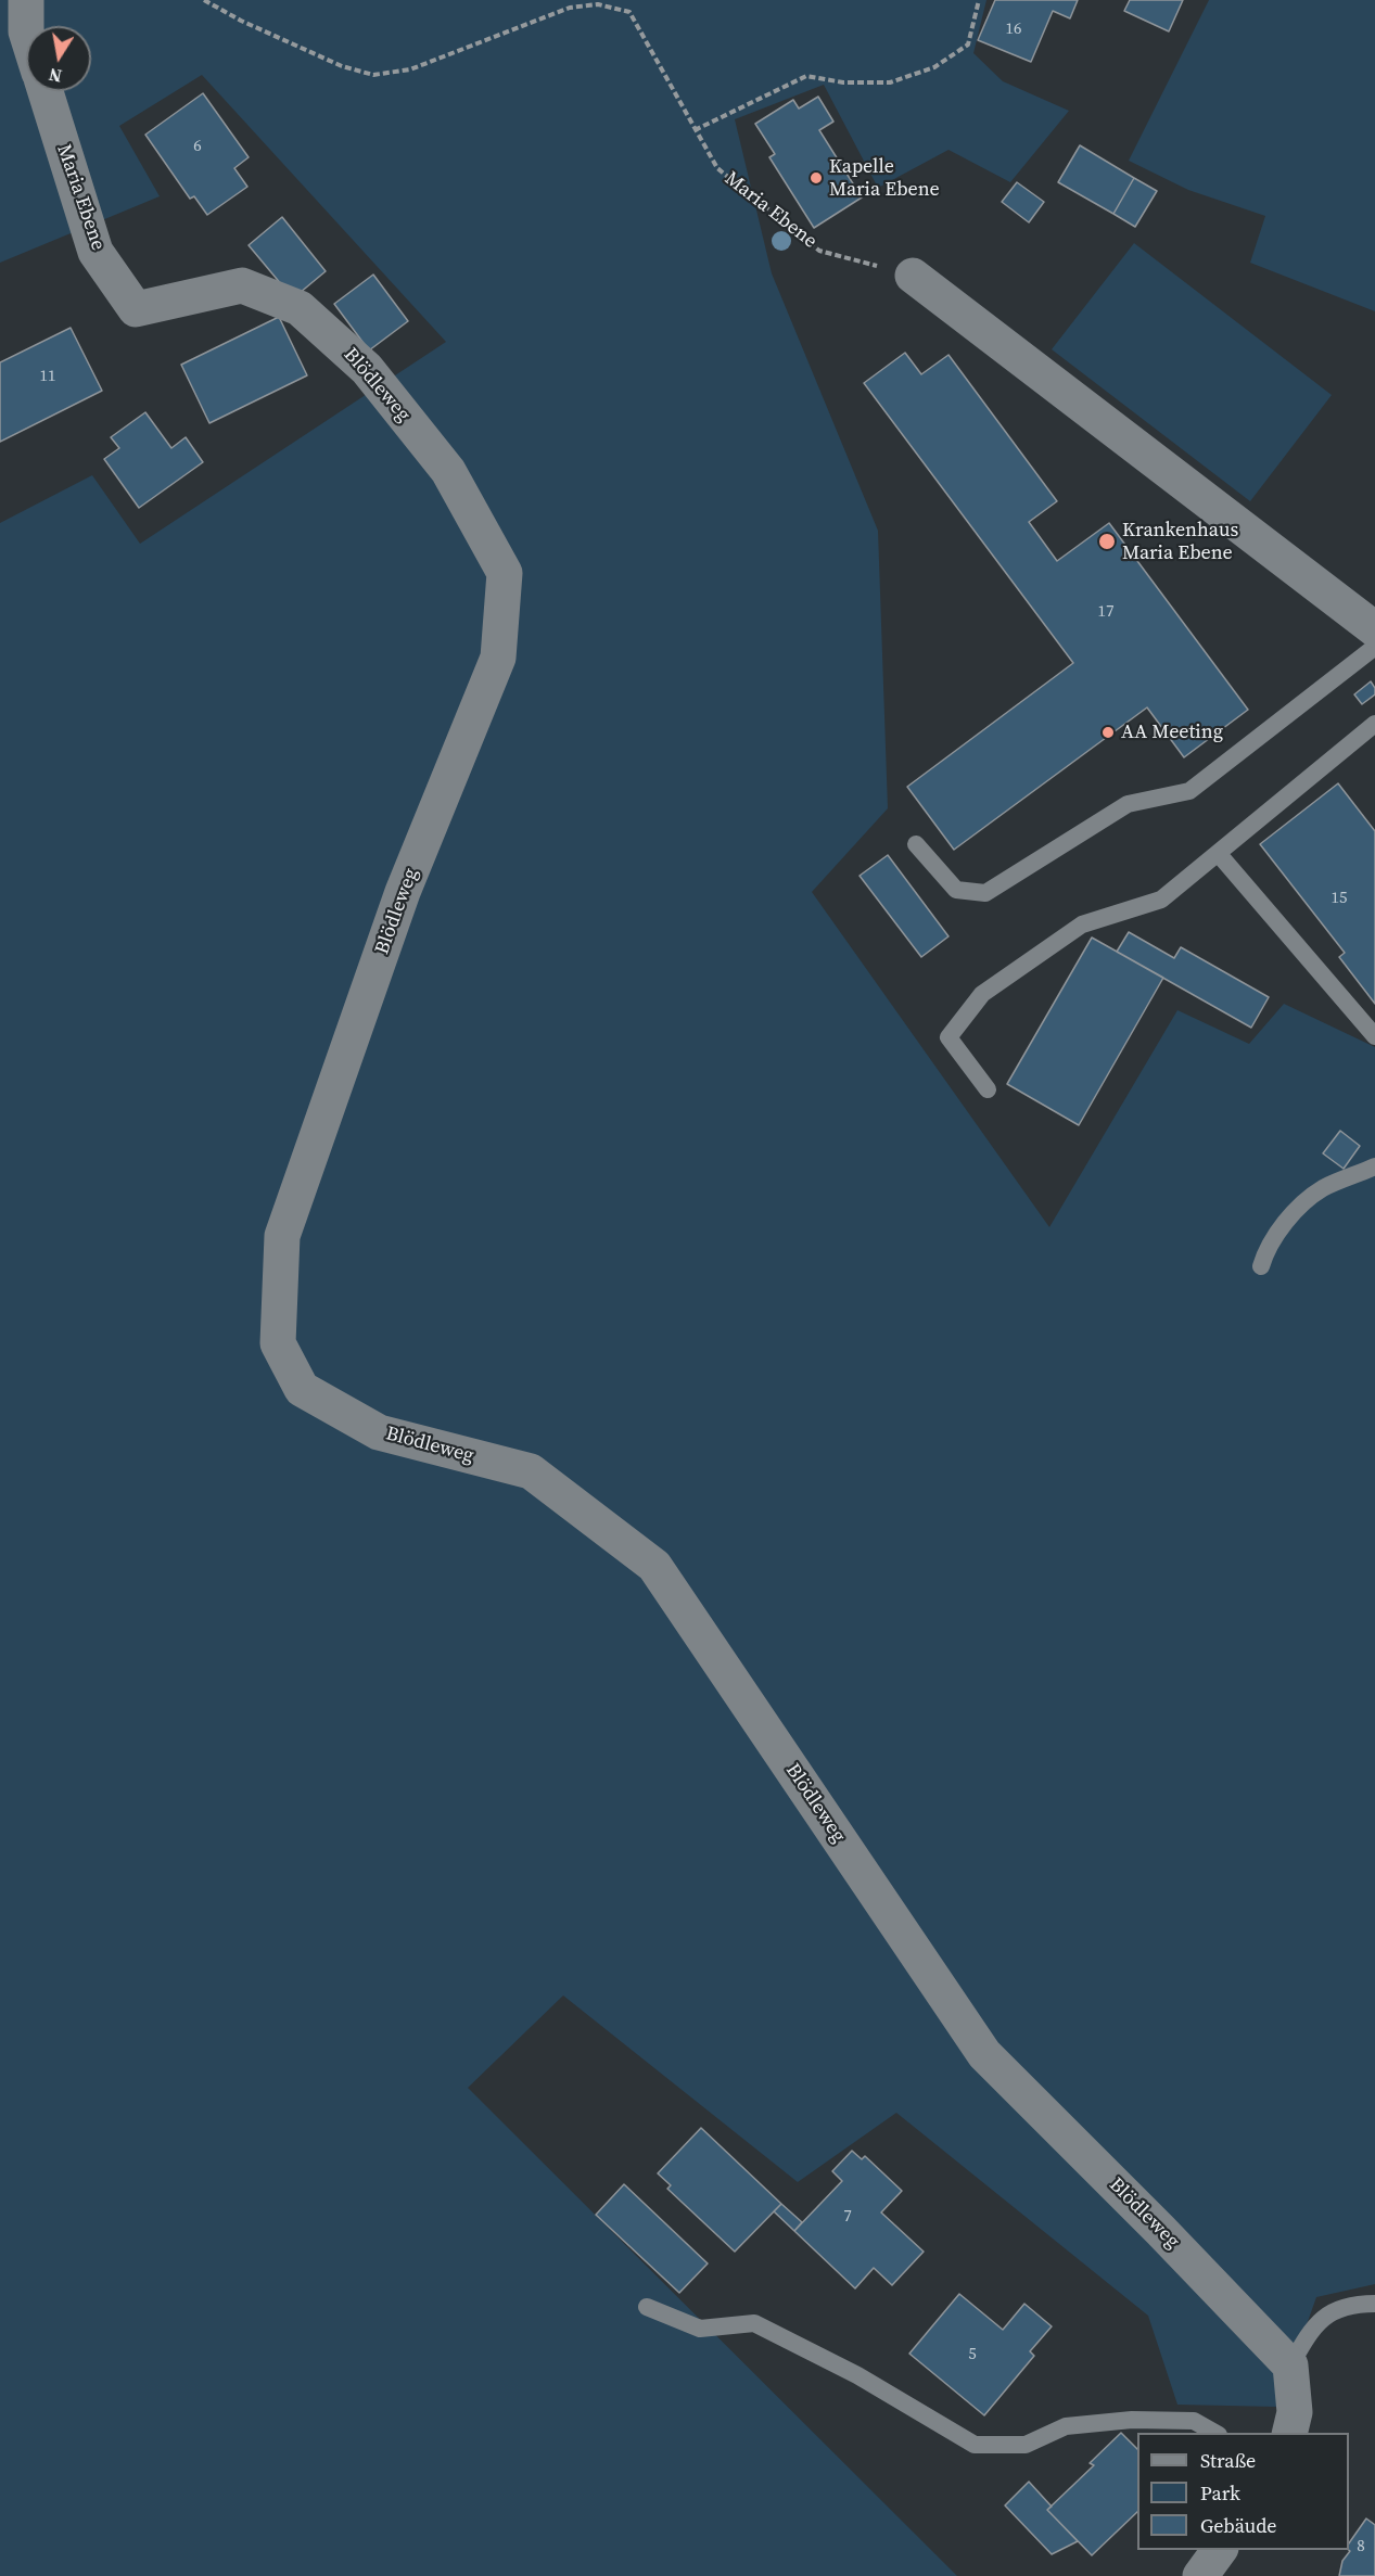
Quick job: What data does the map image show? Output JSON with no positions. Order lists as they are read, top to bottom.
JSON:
{
  "streets": {
    "street": ["Maria Ebene", "Blödleweg"]
  },
  "crossings": [
    ["Maria Ebene", "Blödleweg"]
  ],
  "places": ["Kapelle Maria Ebene", "Krankenhaus Maria Ebene", "AA Meeting"],
  "house_numbers": [
    "16",
    "6",
    "11",
    "17",
    "15",
    "7",
    "5",
    "8"
  ],
  "legend": ["Straße", "Park", "Gebäude"],
  "north": "bottom"
}
